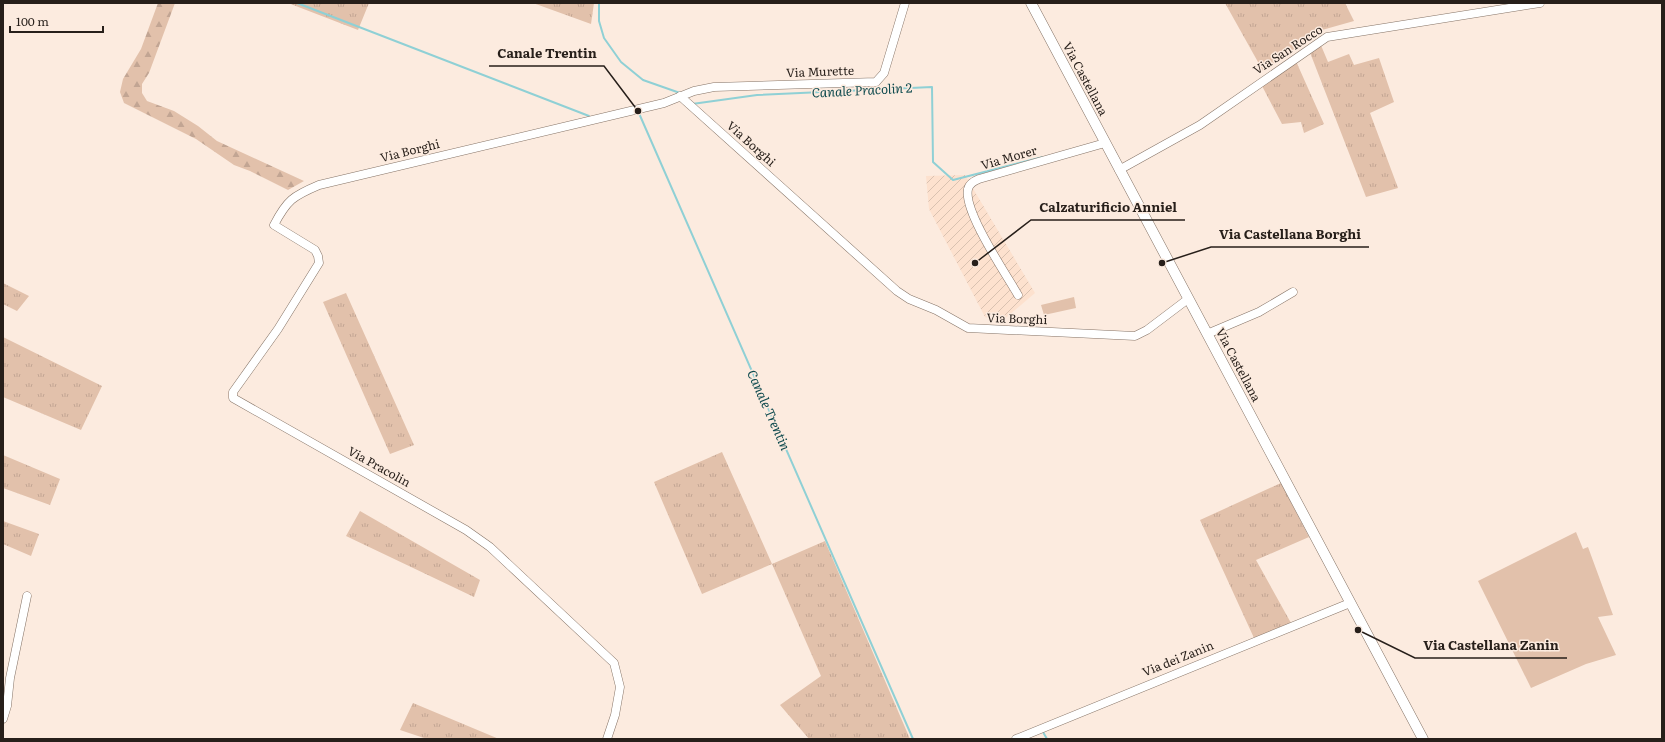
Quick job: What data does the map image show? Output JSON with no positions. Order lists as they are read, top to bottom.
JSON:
{
  "streets": {
    "main road": ["Via Castellana"],
    "street": [
      "Via San Rocco",
      "Via Murette",
      "Via Borghi",
      "Via Morer",
      "Via Pracolin",
      "Via dei Zanin"
    ]
  },
  "crossings": [
    ["Via San Rocco", "Via Castellana"],
    ["Via Murette", "Via Borghi"],
    ["Via Castellana", "Via Borghi"],
    ["Via Castellana", "Via Morer"],
    ["Via Castellana", "Via dei Zanin"],
    ["Via Borghi", "Via Pracolin"]
  ],
  "water": ["Canale Pracolin 2", "Canale Trentin"],
  "places": [
    "Canale Trentin",
    "Calzaturificio Anniel",
    "Via Castellana Borghi",
    "Via Castellana Zanin"
  ],
  "scale_bar": "100 m"
}
